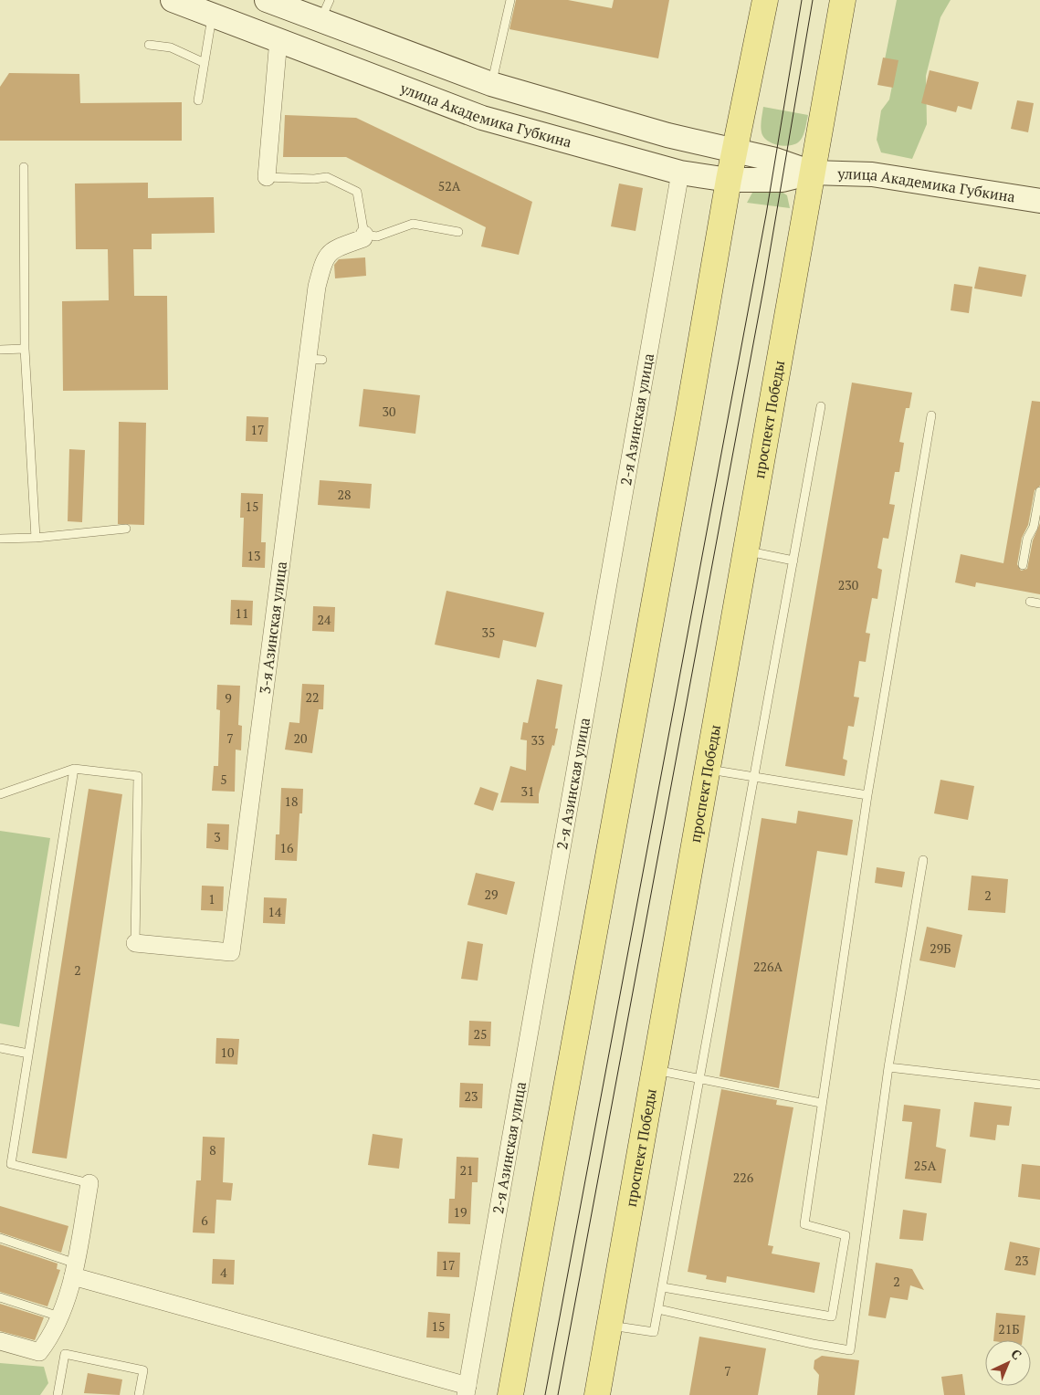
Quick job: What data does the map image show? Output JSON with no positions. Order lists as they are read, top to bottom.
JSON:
{
  "streets": {
    "main road": ["проспект Победы"],
    "street": ["улица Академика Губкина", "2-я Азинская улица", "3-я Азинская улица"]
  },
  "crossings": [
    ["улица Академика Губкина", "2-я Азинская улица"],
    ["улица Академика Губкина", "проспект Победы"]
  ],
  "house_numbers": [
    "52А",
    "30",
    "17",
    "28",
    "15",
    "13",
    "230",
    "11",
    "24",
    "35",
    "22",
    "9",
    "7",
    "20",
    "33",
    "5",
    "31",
    "18",
    "3",
    "16",
    "29",
    "2",
    "1",
    "14",
    "29Б",
    "226А",
    "2",
    "25",
    "10",
    "23",
    "8",
    "25А",
    "21",
    "226",
    "19",
    "6",
    "23",
    "17",
    "4",
    "2",
    "15",
    "21Б",
    "7"
  ],
  "north": "top right"
}
